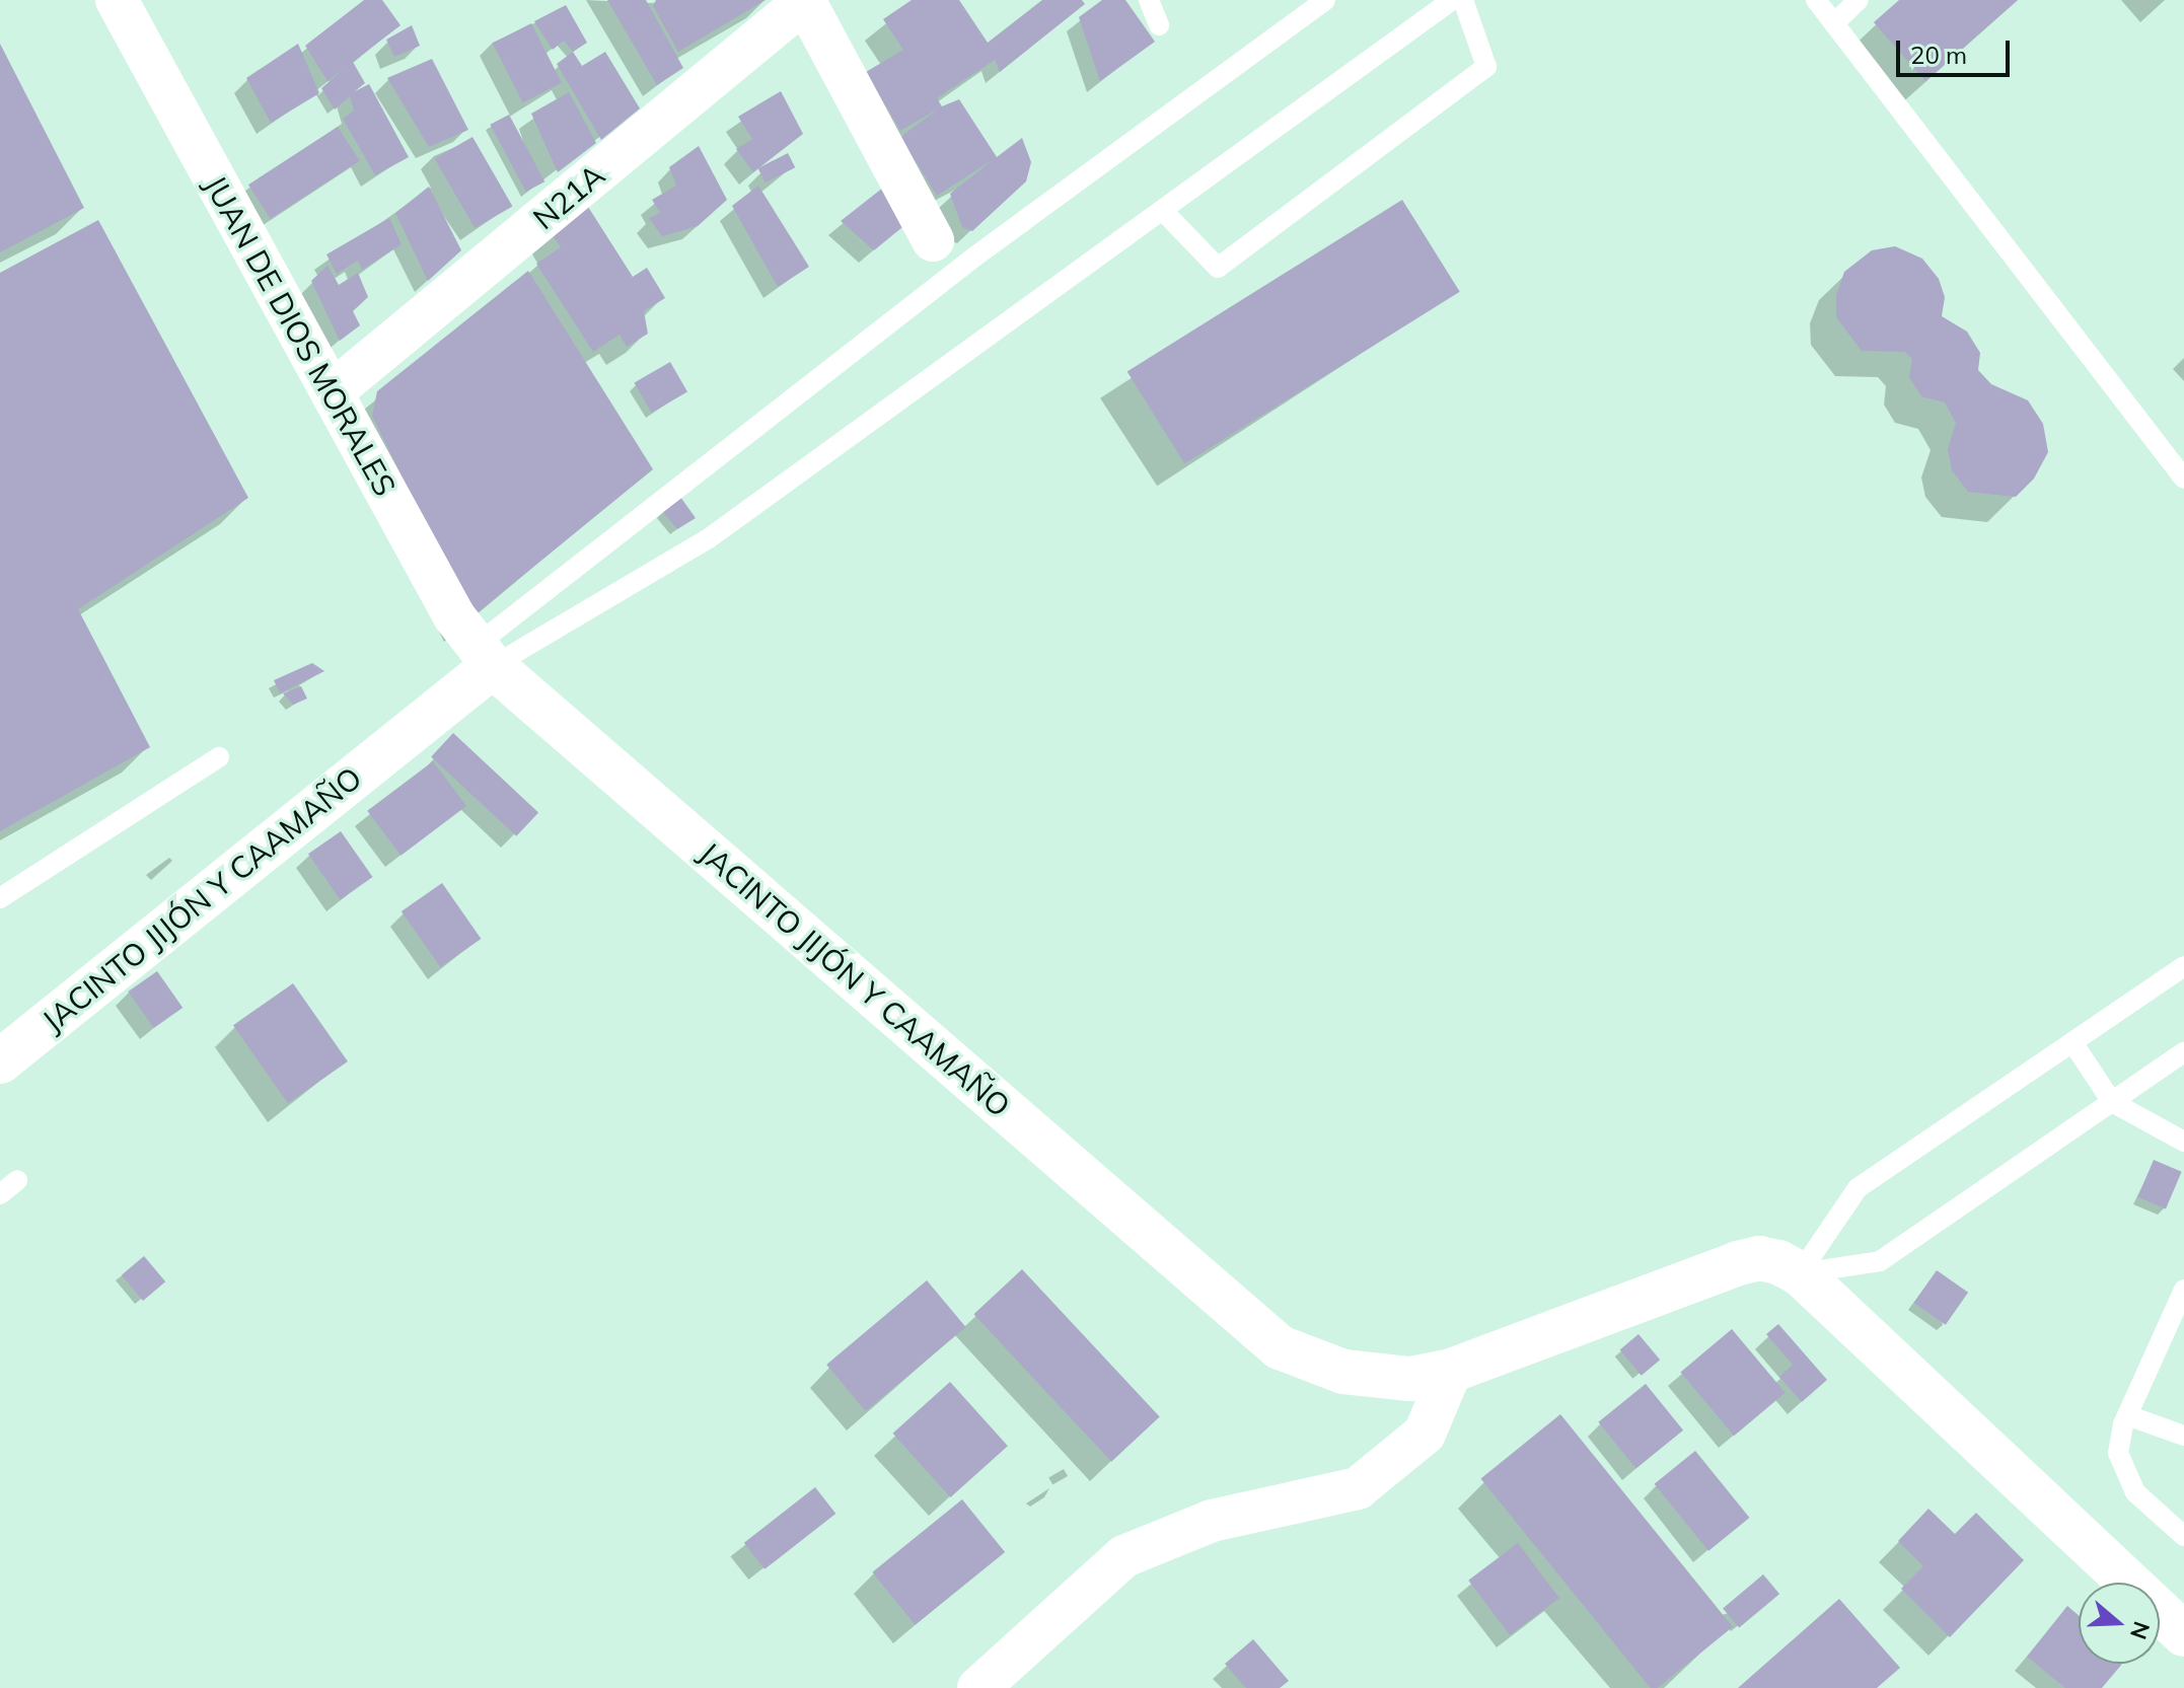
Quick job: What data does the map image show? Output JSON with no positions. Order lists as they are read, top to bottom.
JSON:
{
  "streets": {
    "street": ["N21A", "JUAN DE DIOS MORALES", "JACINTO JIJÓN Y CAAMAÑO"]
  },
  "crossings": [
    ["N21A", "JUAN DE DIOS MORALES"],
    ["JUAN DE DIOS MORALES", "JACINTO JIJÓN Y CAAMAÑO"]
  ],
  "scale_bar": "20 m",
  "north": "right"
}
